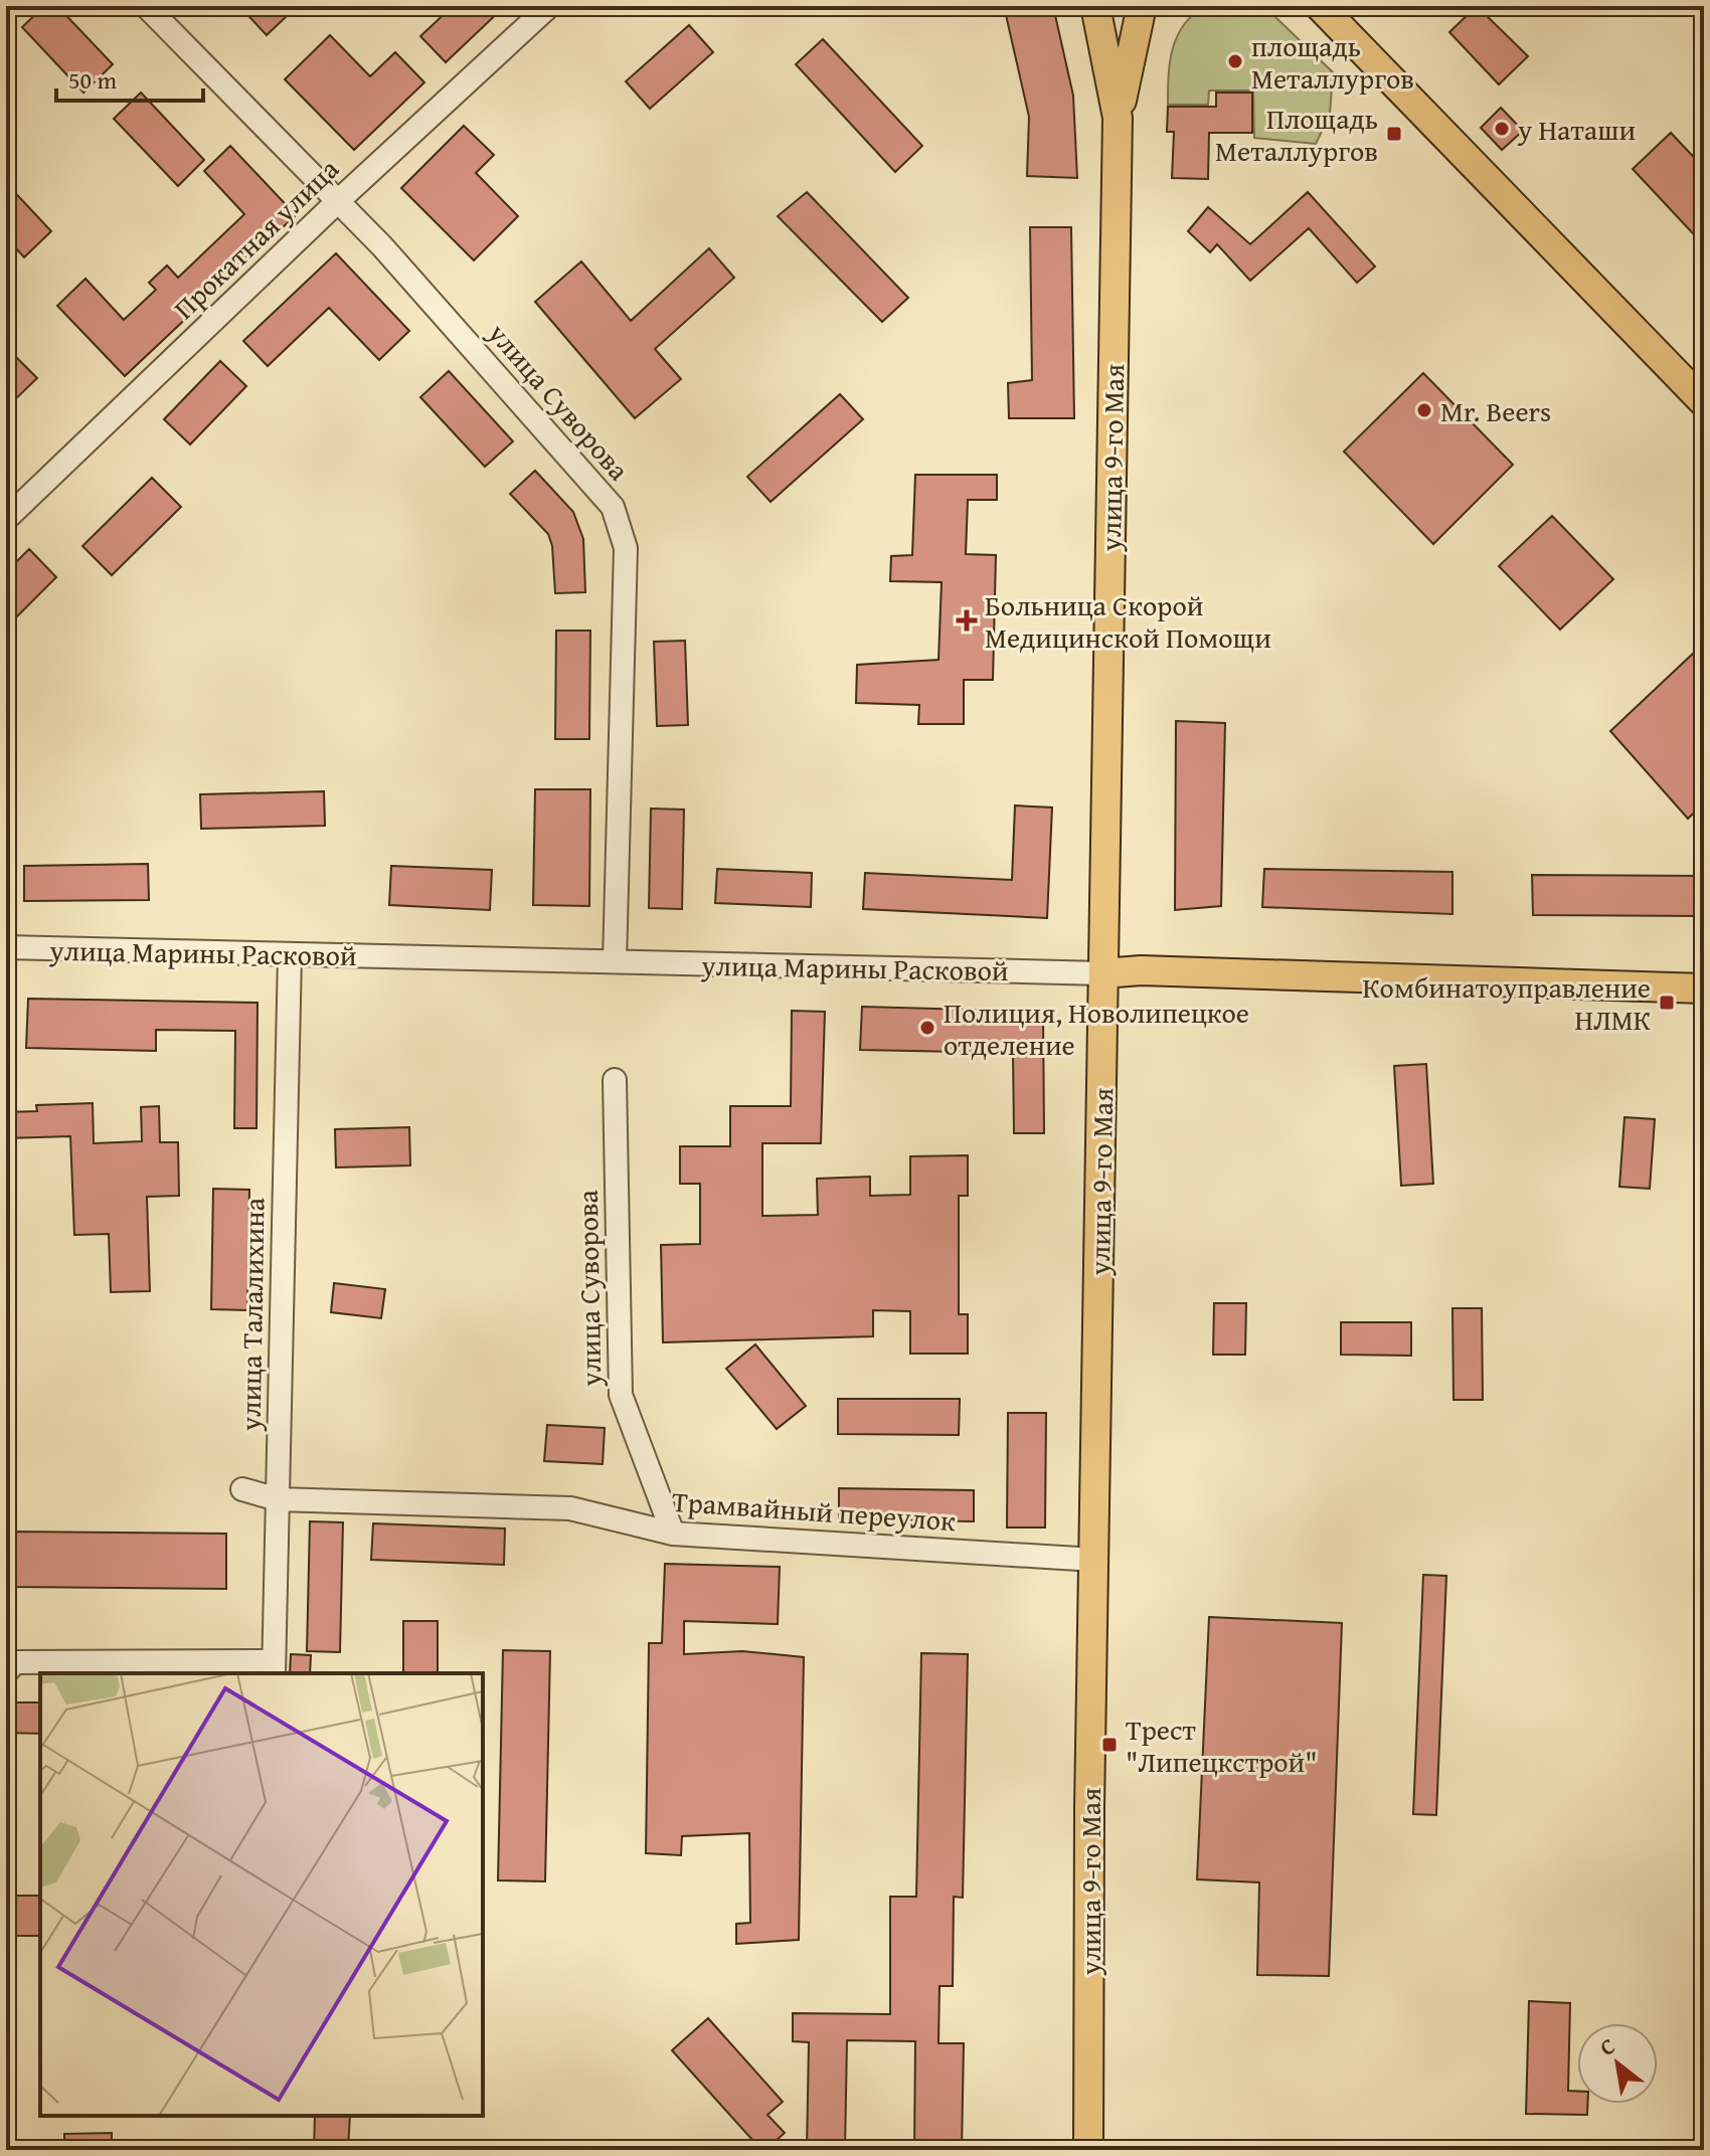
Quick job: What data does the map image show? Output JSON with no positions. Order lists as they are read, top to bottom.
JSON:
{
  "streets": {
    "main road": ["улица 9-го Мая", "улица Марины Расковой"],
    "street": [
      "Прокатная улица",
      "улица Суворова",
      "улица Талалихина",
      "Трамвайный переулок"
    ]
  },
  "crossings": [
    ["Прокатная улица", "улица Суворова"],
    ["улица Суворова", "улица Марины Расковой"],
    ["улица Суворова", "Трамвайный переулок"],
    ["улица 9-го Мая", "улица Марины Расковой"],
    ["улица 9-го Мая", "Трамвайный переулок"],
    ["улица Марины Расковой", "улица Талалихина"],
    ["улица Талалихина", "Трамвайный переулок"]
  ],
  "places": {
    "other": [
      "площадь Металлургов",
      "у Наташи",
      "Mr. Beers",
      "Полиция, Новолипецкое отделение"
    ],
    "transit": ["Площадь Металлургов", "Комбинатоуправление НЛМК", "Трест \"Липецкстрой\""],
    "health": ["Больница Скорой Медицинской Помощи"]
  },
  "scale_bar": "50 m",
  "north": "top left"
}
